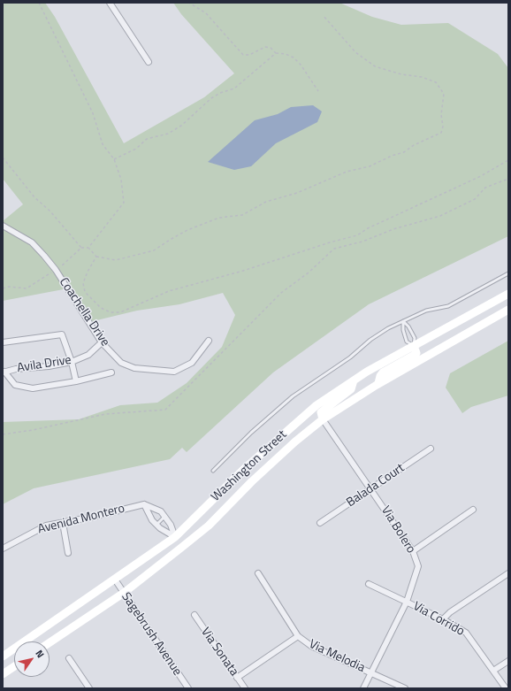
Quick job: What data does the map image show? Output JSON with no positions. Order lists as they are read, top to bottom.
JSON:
{
  "streets": {
    "main road": ["Washington Street"],
    "street": [
      "Coachella Drive",
      "Avila Drive",
      "Balada Court",
      "Avenida Montero",
      "Via Bolero",
      "Via Corrido",
      "Sagebrush Avenue",
      "Via Sonata",
      "Via Melodia"
    ]
  },
  "crossings": [
    ["Coachella Drive", "Avila Drive"],
    ["Washington Street", "Via Bolero"],
    ["Washington Street", "Sagebrush Avenue"],
    ["Balada Court", "Via Bolero"],
    ["Via Bolero", "Via Corrido"],
    ["Via Bolero", "Via Melodia"]
  ],
  "north": "top right"
}
